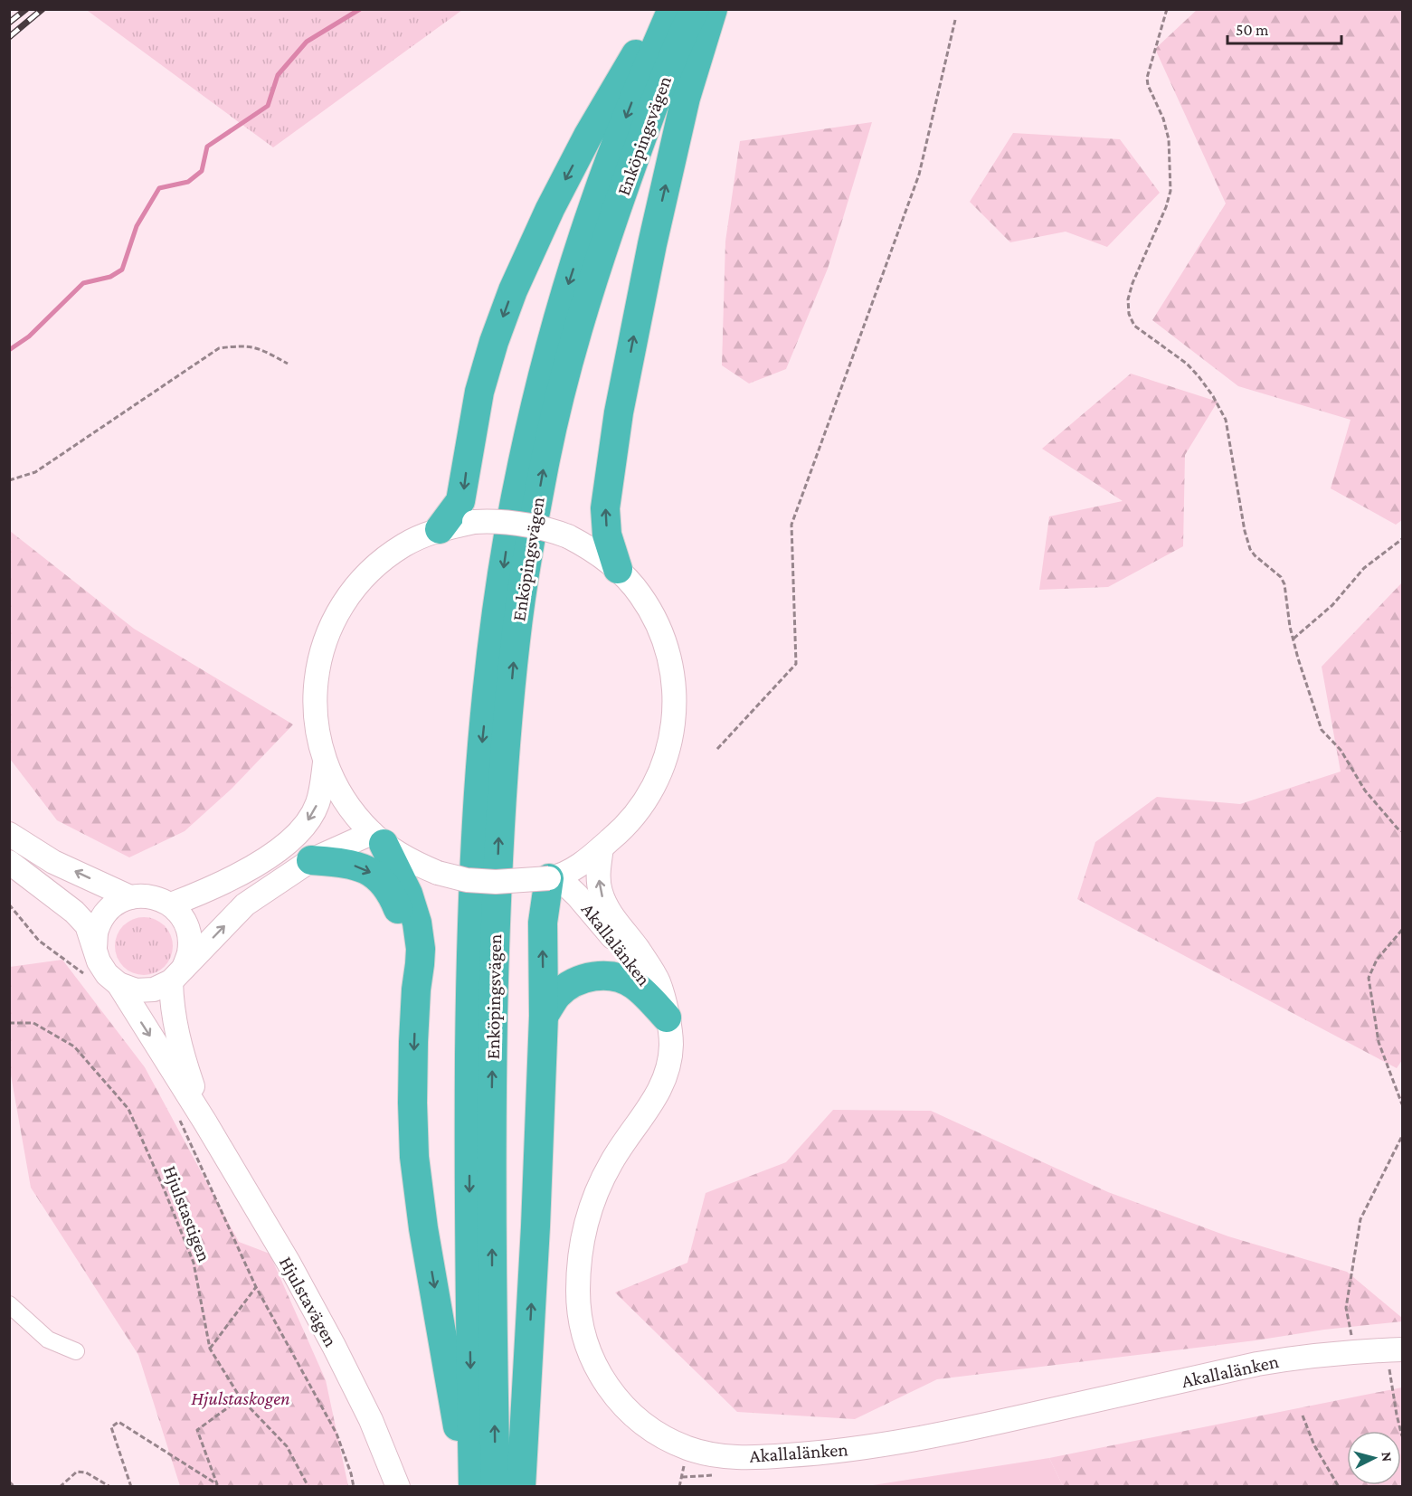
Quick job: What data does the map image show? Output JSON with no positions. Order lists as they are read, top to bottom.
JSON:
{
  "streets": {
    "highway": ["Enköpingsvägen"],
    "main road": ["Akallalänken", "Hjulstavägen"],
    "path": ["Hjulstastigen"]
  },
  "parks": ["Hjulstaskogen"],
  "scale_bar": "50 m",
  "north": "right"
}
